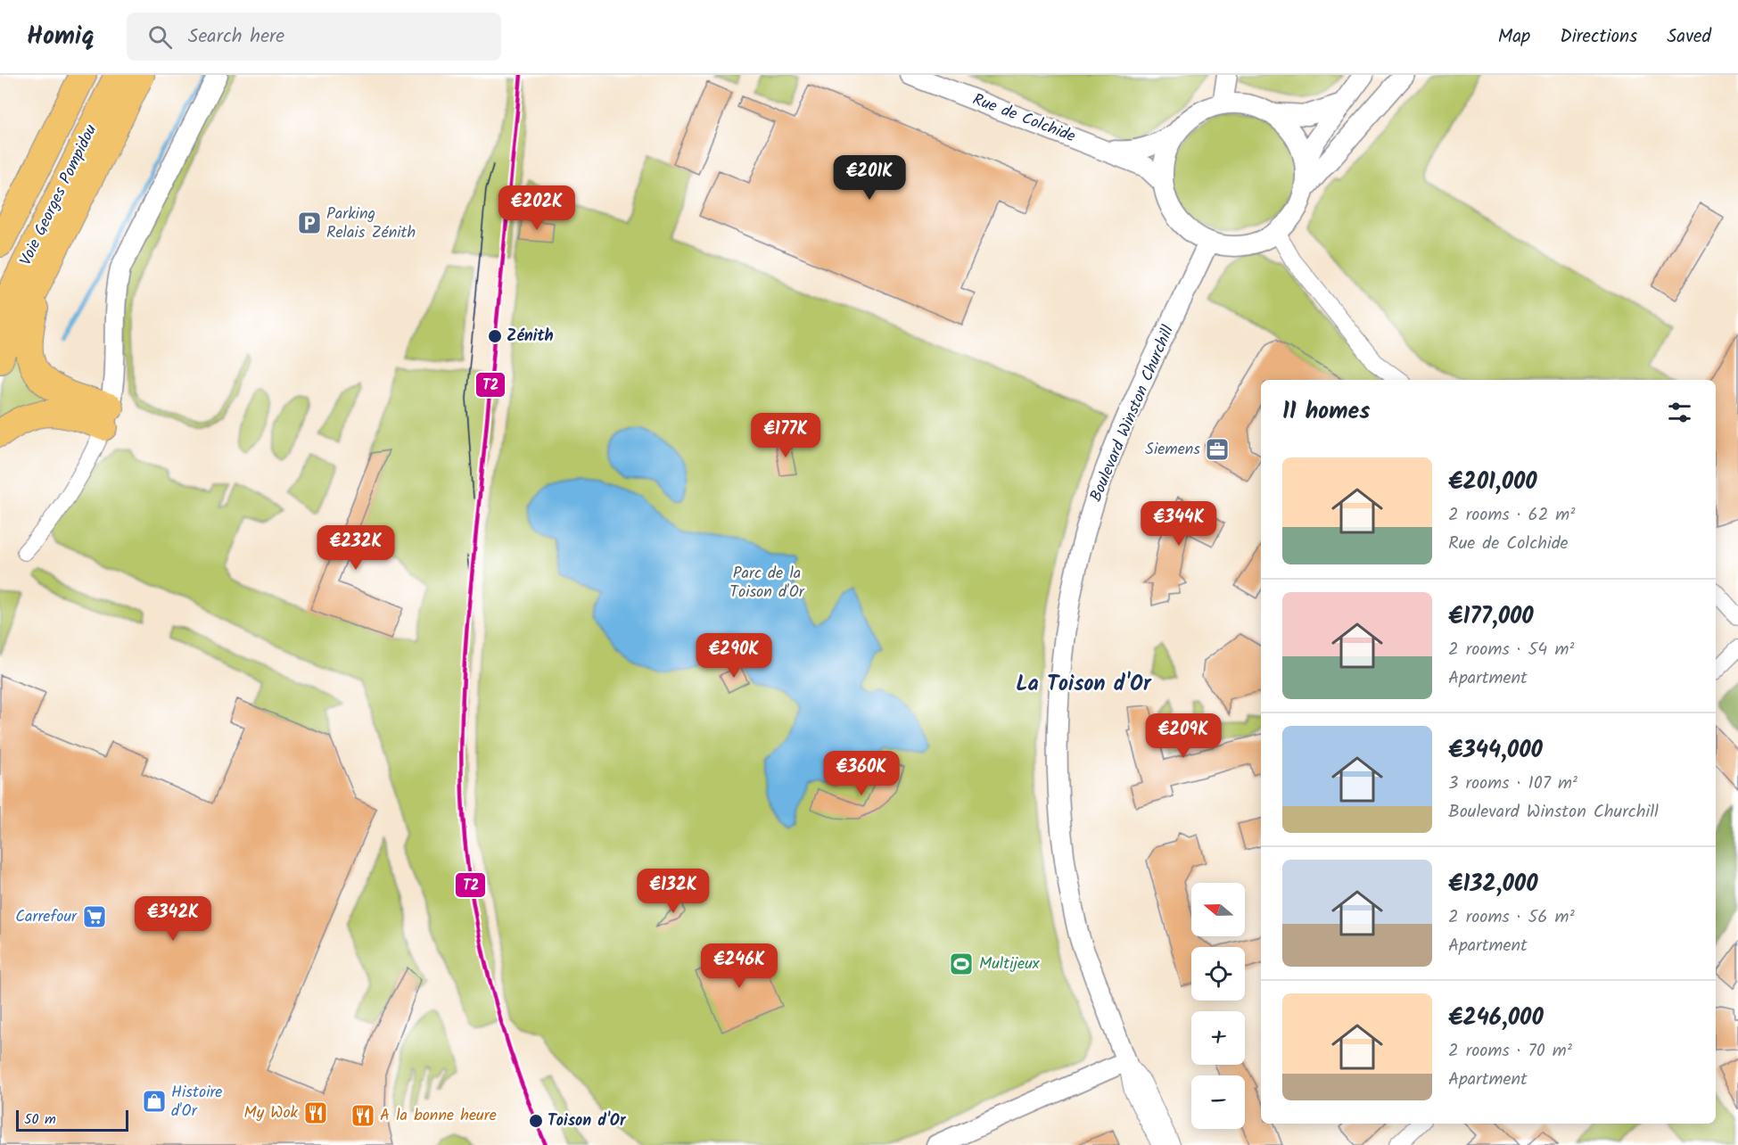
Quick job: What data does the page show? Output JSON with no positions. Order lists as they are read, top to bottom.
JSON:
{
  "streets": {
    "highway": ["Voie Georges Pompidou"],
    "street": ["Rue de Colchide", "Boulevard Winston Churchill"]
  },
  "crossings": [
    ["Rue de Colchide", "Boulevard Winston Churchill"]
  ],
  "districts": ["La Toison d'Or"],
  "parks": ["Parc de la Toison d'Or"],
  "places": {
    "parking": ["Parking Relais Zénith"],
    "other": ["Zénith", "Toison d'Or"],
    "office": ["Siemens"],
    "supermarket": ["Carrefour"],
    "sports": ["Multijeux"],
    "shop": ["Histoire d'Or"],
    "restaurant": ["My Wok", "A la bonne heure"]
  },
  "lines": ["transit line T2"],
  "scale_bar": "50 m",
  "north": "left",
  "page": {
    "header": "Homiq",
    "search": "Search here",
    "nav": ["Map", "Directions", "Saved"],
    "price": [
      "€201K",
      "€202K",
      "€177K",
      "€344K",
      "€232K",
      "€290K",
      "€209K",
      "€360K",
      "€132K",
      "€342K",
      "€246K"
    ],
    "heading": "11 homes",
    "list": [
      {
        "name": "€201,000",
        "note": "2 rooms · 62 m² · Rue de Colchide"
      },
      {
        "name": "€177,000",
        "note": "2 rooms · 54 m² · Apartment"
      },
      {
        "name": "€344,000",
        "note": "3 rooms · 107 m² · Boulevard Winston Churchill"
      },
      {
        "name": "€132,000",
        "note": "2 rooms · 56 m² · Apartment"
      },
      {
        "name": "€246,000",
        "note": "2 rooms · 70 m² · Apartment"
      }
    ],
    "map_buttons": ["+", "−"],
    "scale": "50 m"
  }
}
